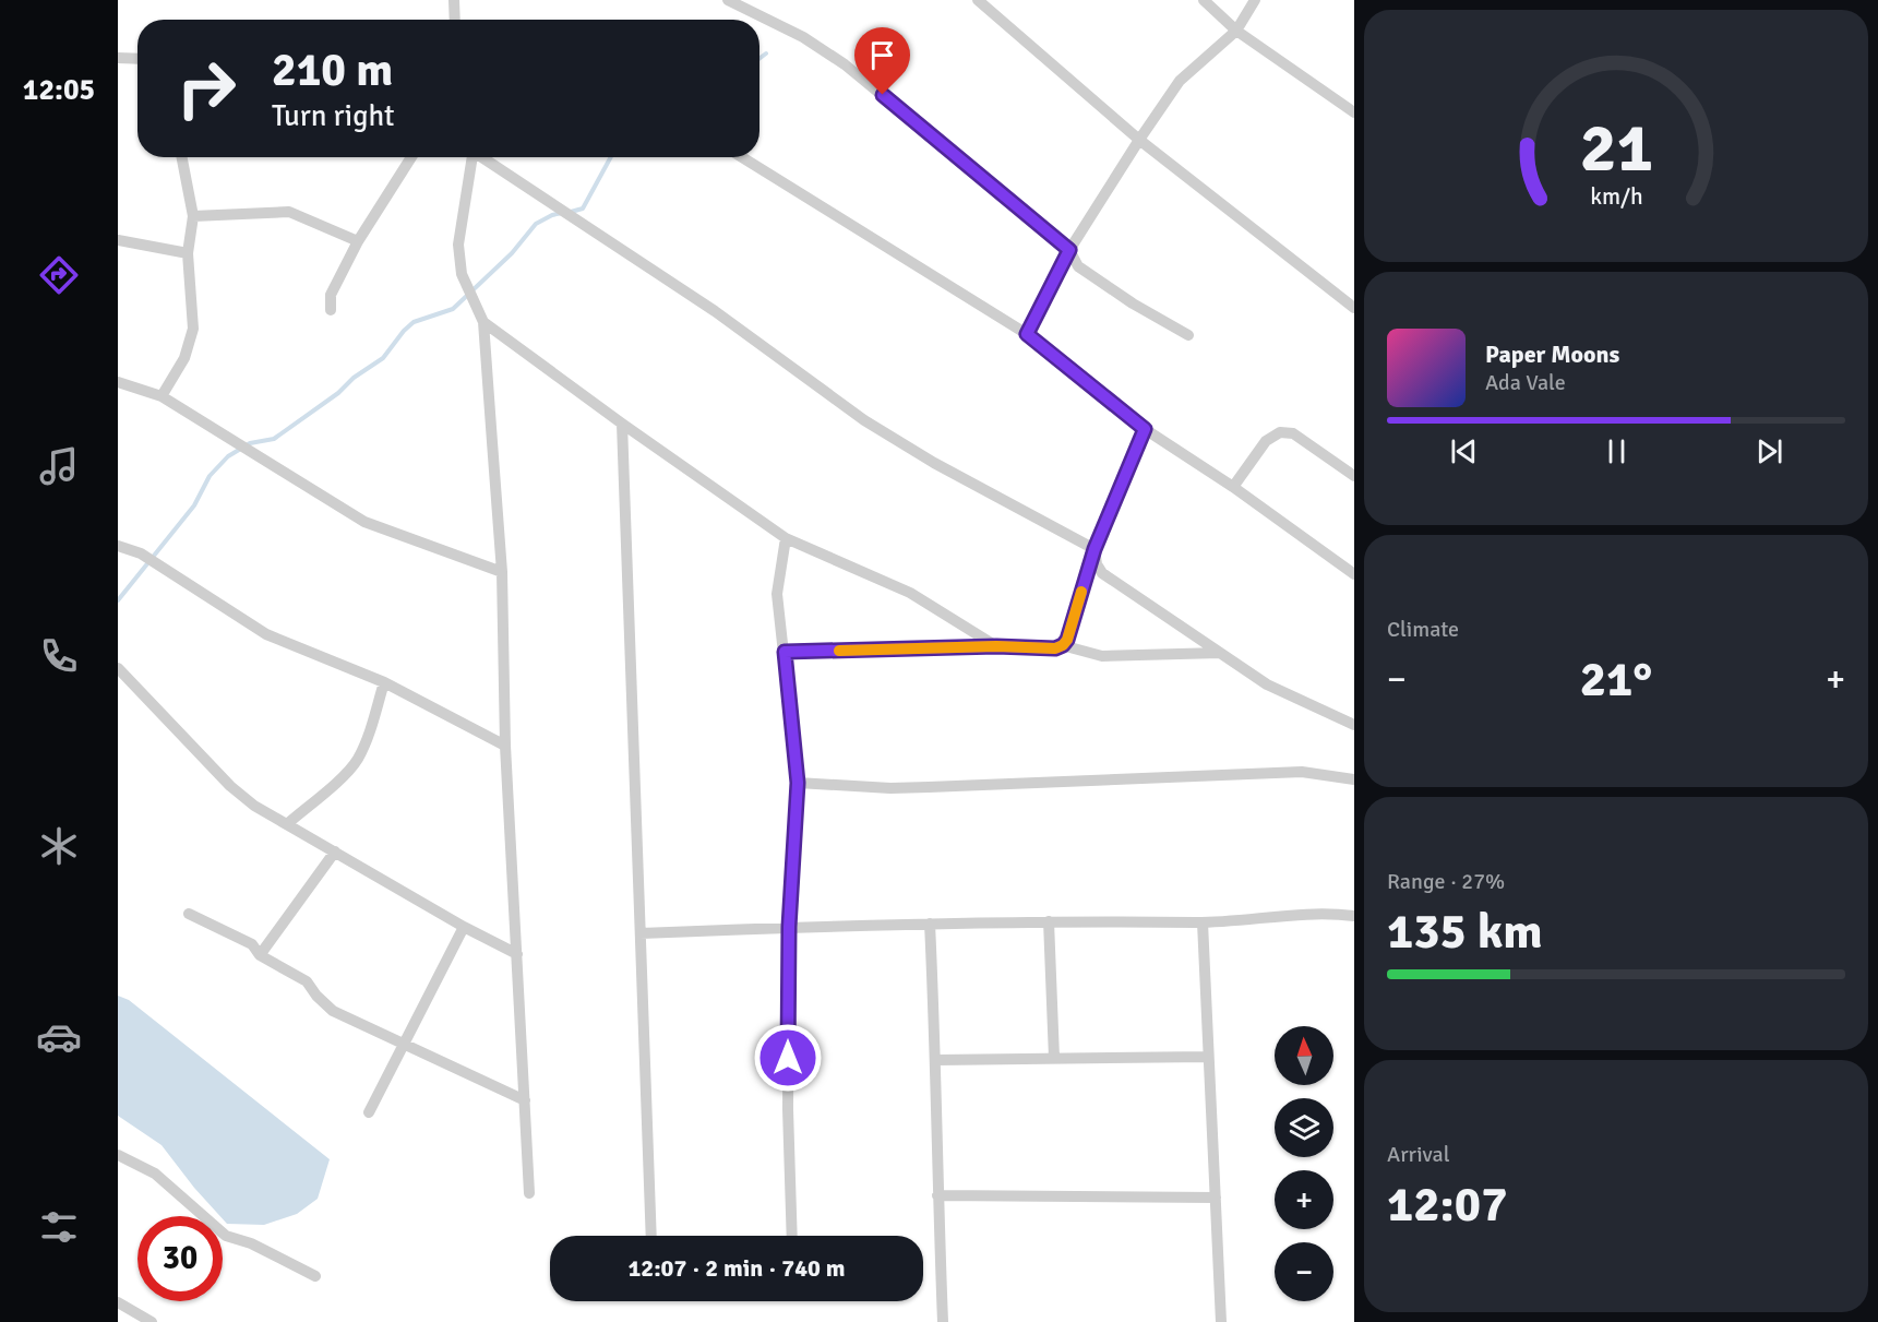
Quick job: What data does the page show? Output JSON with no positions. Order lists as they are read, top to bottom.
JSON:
{
  "north": "top",
  "page": {
    "tabs": "12:05",
    "turn": ["210 m", "Turn right"],
    "song": ["Paper Moons", "Ada Vale"],
    "tile": [
      "Climate",
      ["Range · 27%", "135 km"],
      ["Arrival", "12:07"]
    ],
    "heat": ["−", "21°", "+"],
    "map_buttons": ["+", "−"],
    "limit": "30",
    "trip": "12:07 · 2 min · 740 m",
    "gauge": ["21", "km/h"]
  }
}
